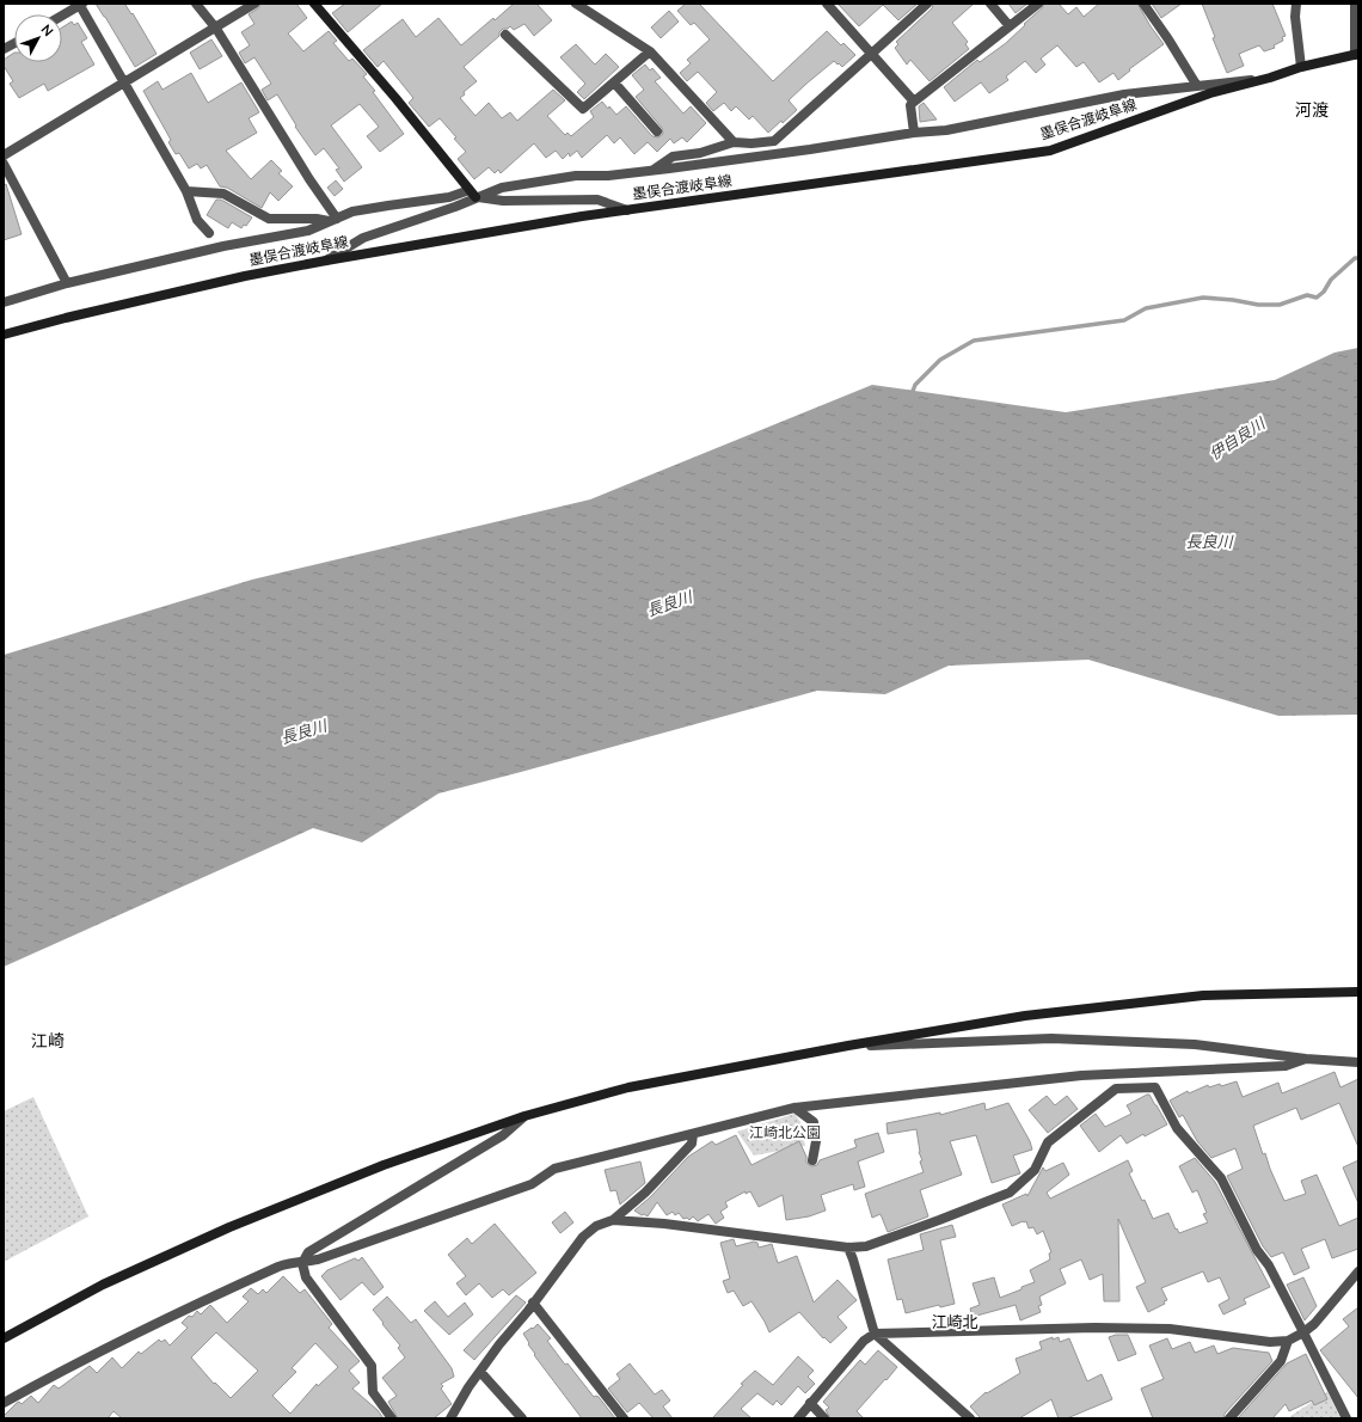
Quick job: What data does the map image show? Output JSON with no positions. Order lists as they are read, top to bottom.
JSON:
{
  "streets": {
    "street": ["墨俣合渡岐阜線"]
  },
  "districts": ["河渡", "江崎", "江崎北"],
  "water": ["伊自良川", "長良川"],
  "parks": ["江崎北公園"],
  "north": "top right"
}
